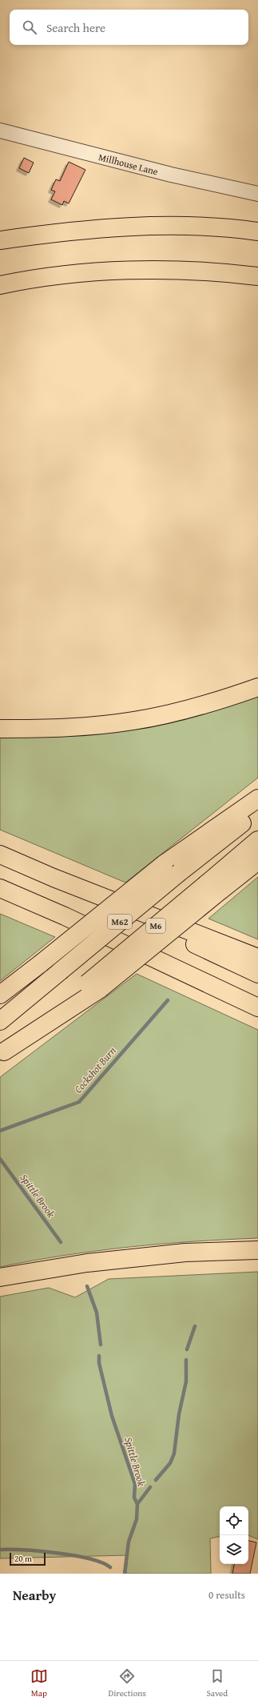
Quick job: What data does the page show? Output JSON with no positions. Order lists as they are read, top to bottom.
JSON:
{
  "streets": {
    "highway": ["M62", "M6"],
    "street": ["Millhouse Lane"]
  },
  "water": ["Cockshot Burn", "Spittle Brook"],
  "scale_bar": "20 m",
  "page": {
    "search": "Search here",
    "scale": "20 m",
    "heading": ["Nearby", "0 results"],
    "nav": ["Map", "Directions", "Saved"]
  }
}
